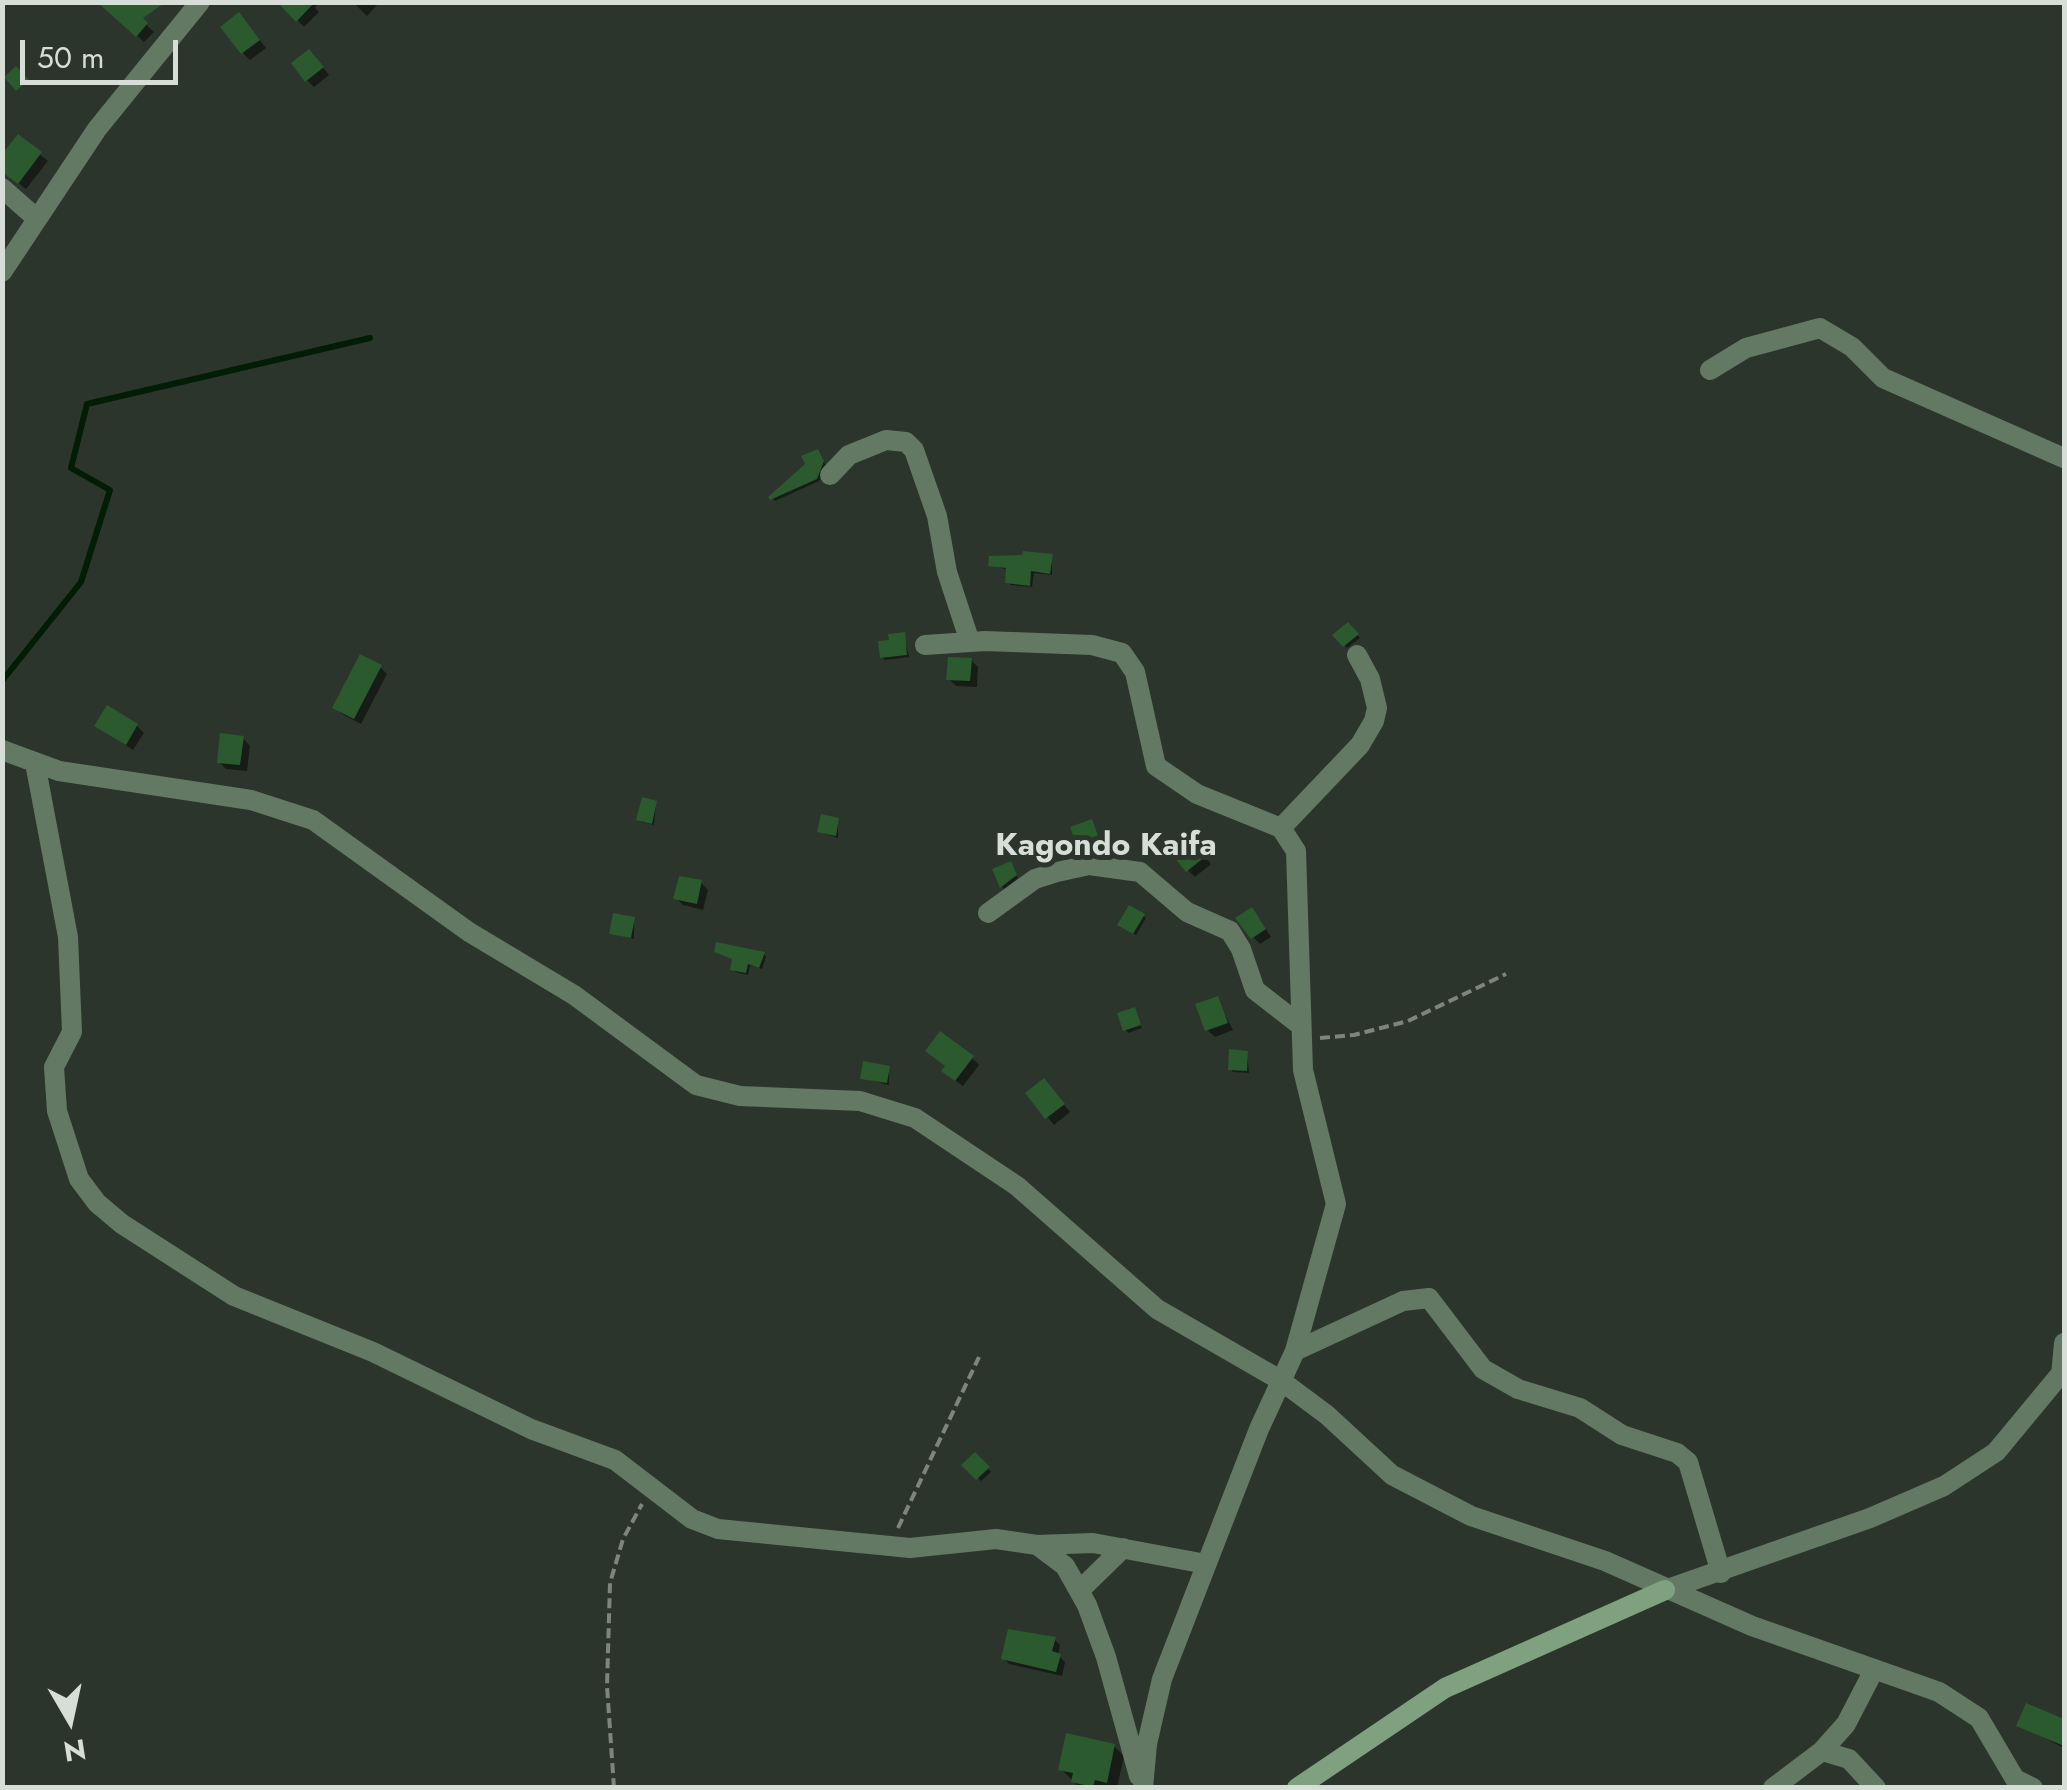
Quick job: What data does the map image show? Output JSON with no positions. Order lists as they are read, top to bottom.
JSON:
{
  "districts": ["Kagondo Kaifa"],
  "scale_bar": "50 m",
  "north": "bottom"
}
